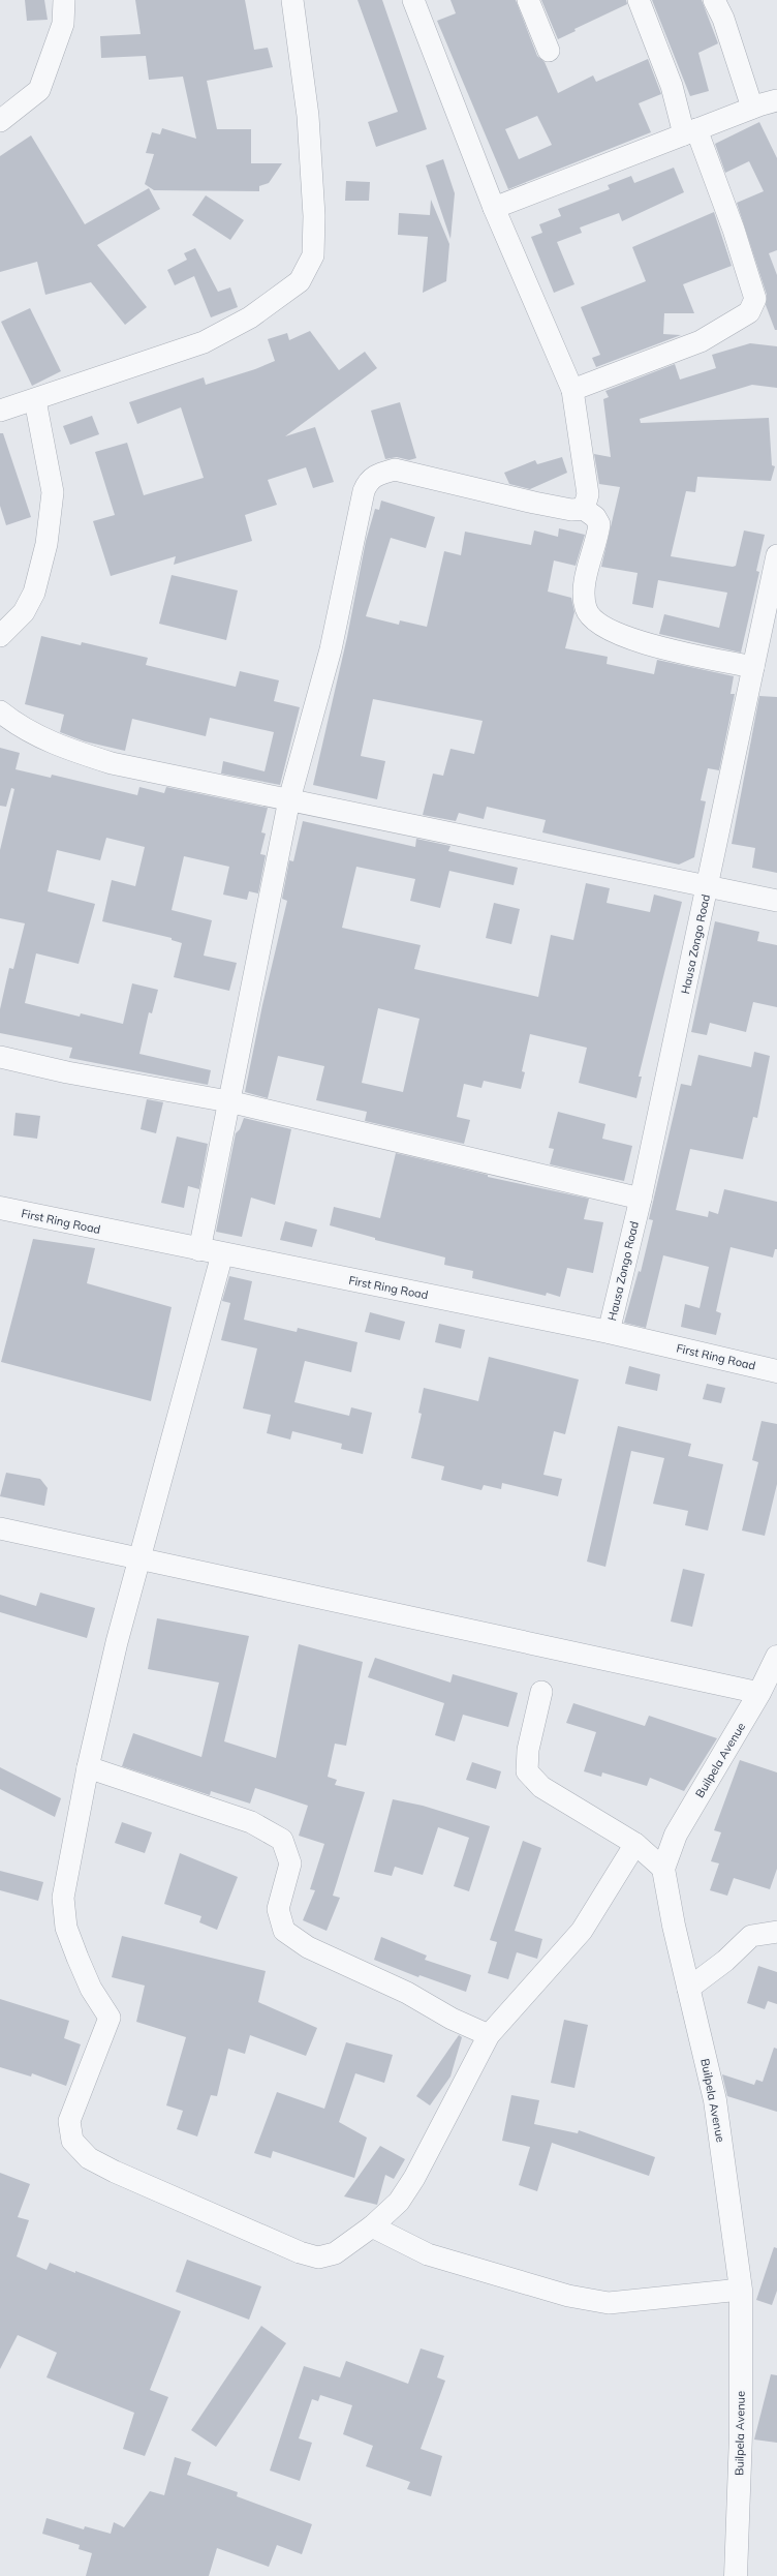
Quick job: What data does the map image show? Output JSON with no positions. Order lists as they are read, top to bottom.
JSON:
{
  "streets": {
    "street": ["Hausa Zongo Road", "First Ring Road", "Builpela Avenue"]
  },
  "crossings": [
    ["Hausa Zongo Road", "First Ring Road"]
  ]
}
